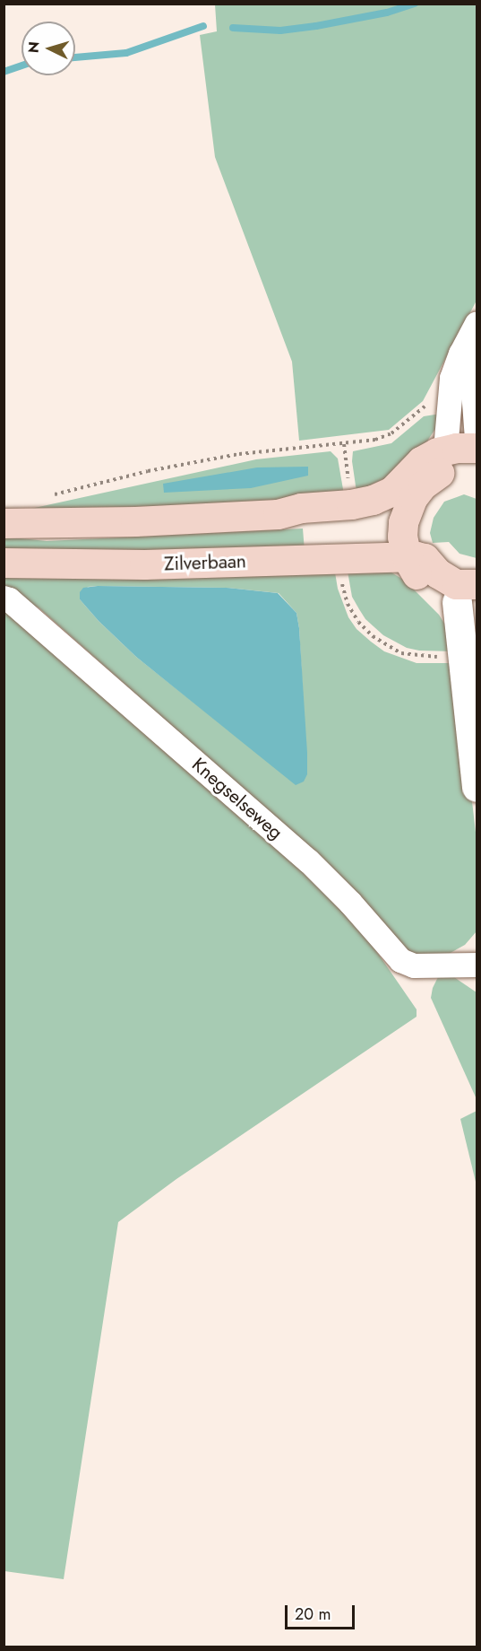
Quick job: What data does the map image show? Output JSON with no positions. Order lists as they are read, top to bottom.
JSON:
{
  "streets": {
    "main road": ["Zilverbaan"],
    "street": ["Knegselseweg"]
  },
  "scale_bar": "20 m",
  "north": "left"
}
